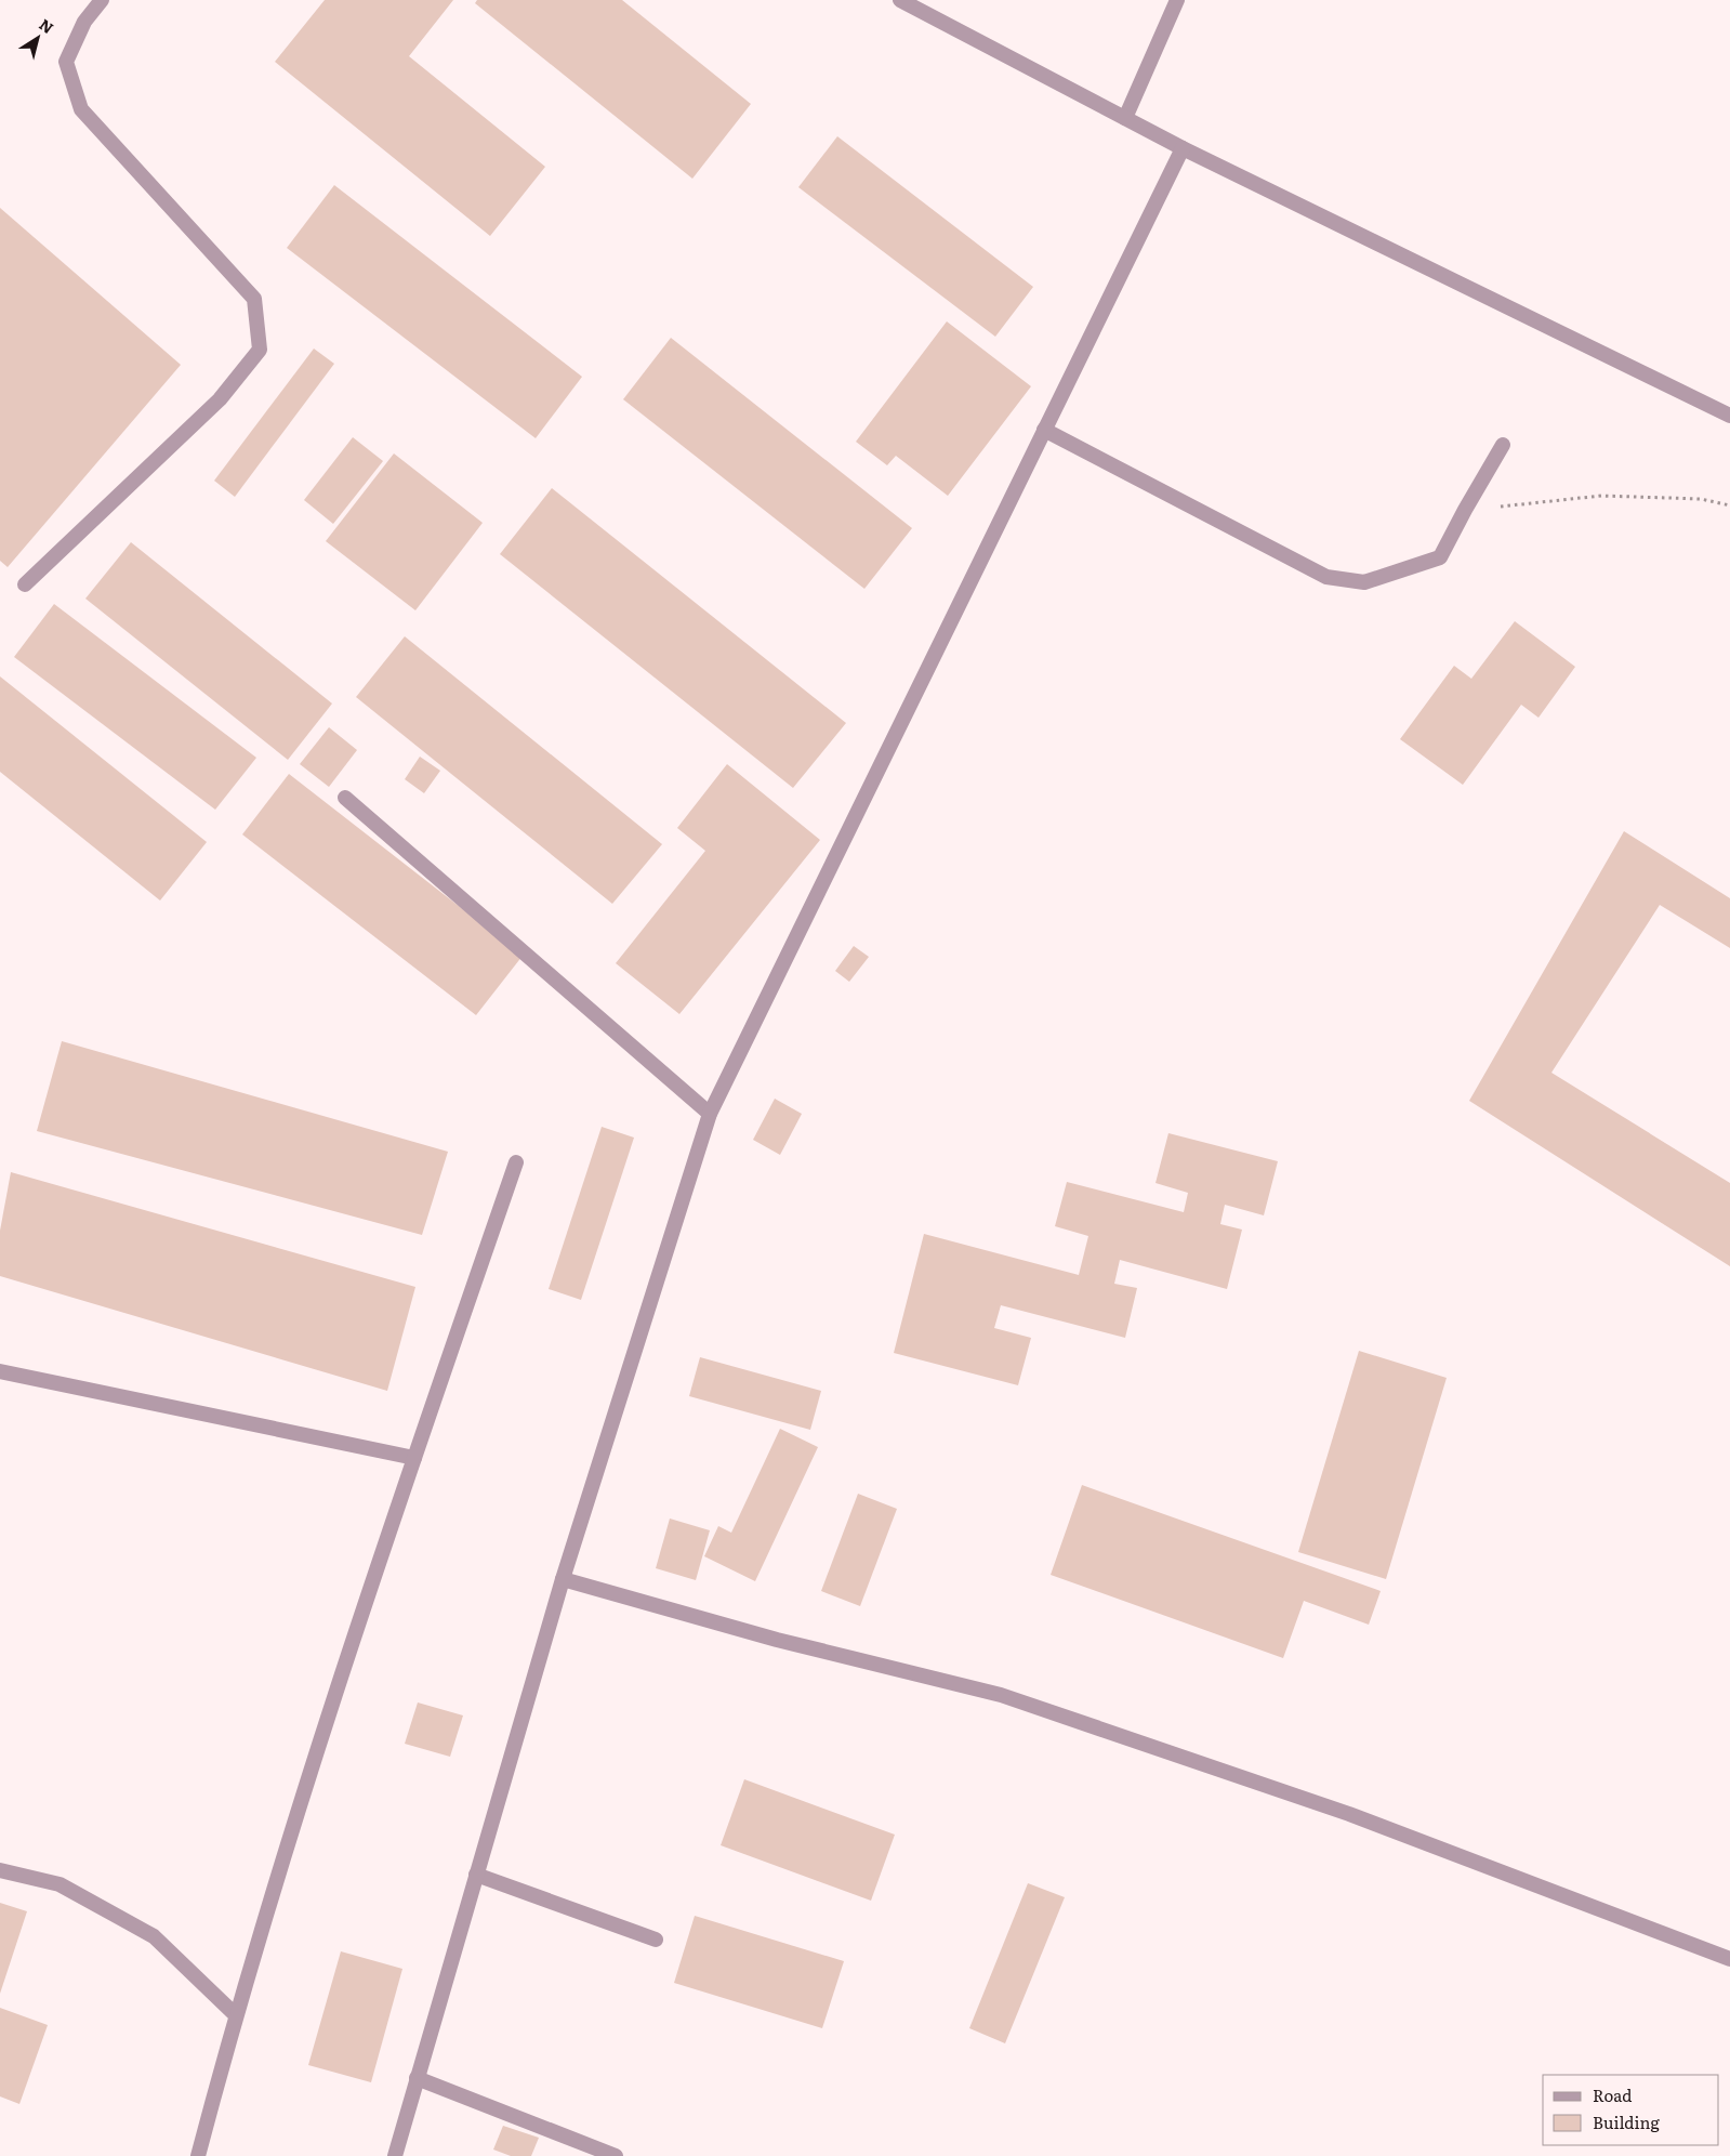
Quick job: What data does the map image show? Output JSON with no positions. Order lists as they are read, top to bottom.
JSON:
{
  "legend": ["Road", "Building"],
  "north": "top right"
}
